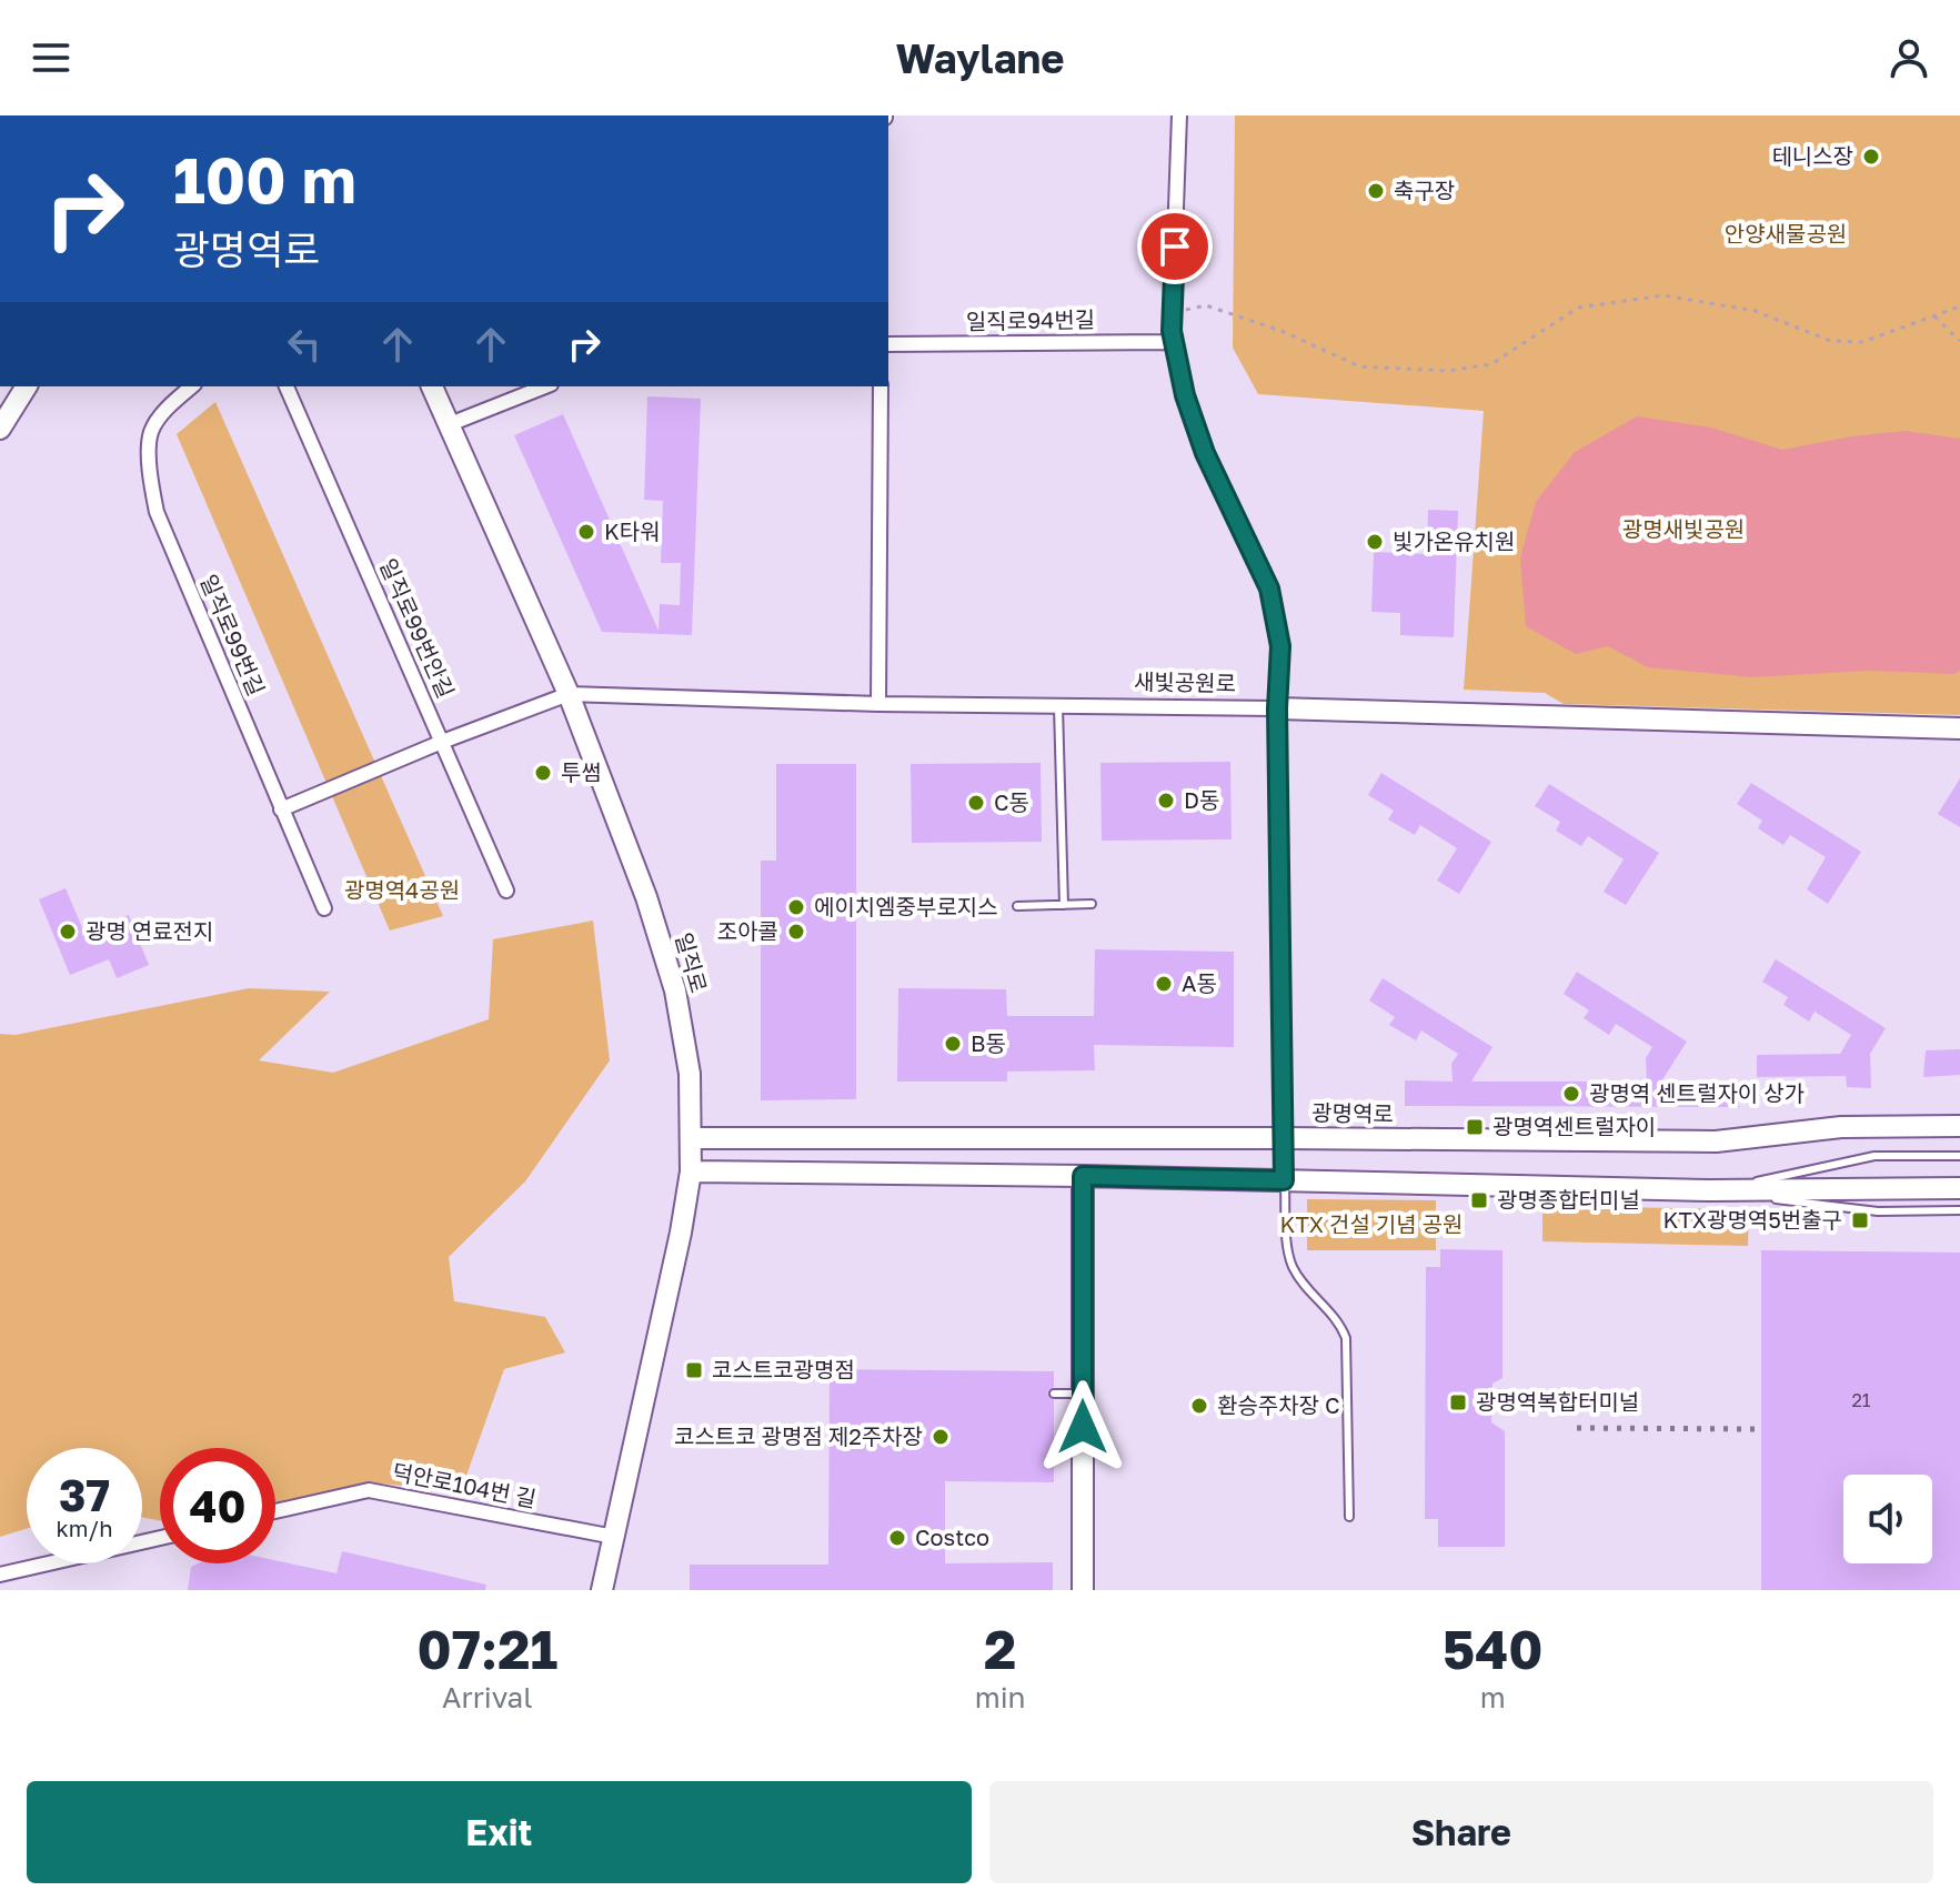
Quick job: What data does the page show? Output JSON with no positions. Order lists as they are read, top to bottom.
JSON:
{
  "streets": {
    "street": [
      "일직로94번길",
      "일직로99번안길",
      "일직로99번길",
      "새빛공원로",
      "일직로",
      "광명역로",
      "덕안로104번 길"
    ]
  },
  "crossings": [
    ["새빛공원로", "일직로"],
    ["일직로", "광명역로"],
    ["일직로", "덕안로104번 길"]
  ],
  "parks": [
    "안양새물공원",
    "광명새빛공원",
    "광명역4공원",
    "KTX 건설 기념 공원"
  ],
  "places": {
    "other": [
      "테니스장",
      "축구장",
      "K타워",
      "빛가온유치원",
      "투썸",
      "D동",
      "C동",
      "에이치엠중부로지스",
      "광명 연료전지",
      "조아콜",
      "A동",
      "B동",
      "광명역 센트럴자이 상가",
      "환승주차장 C",
      "코스트코 광명점 제2주차장",
      "Costco"
    ],
    "transit": [
      "광명역센트럴자이",
      "광명종합터미널",
      "KTX광명역5번출구",
      "코스트코광명점",
      "광명역복합터미널"
    ]
  },
  "house_numbers": ["21"],
  "page": {
    "header": "Waylane",
    "turn": ["100 m", "광명역로"],
    "speed": "37 km/h",
    "limit": "40",
    "eta": [
      "07:21",
      "Arrival",
      "2",
      "min",
      "540",
      "m"
    ],
    "buttons": ["Exit", "Share"]
  }
}
